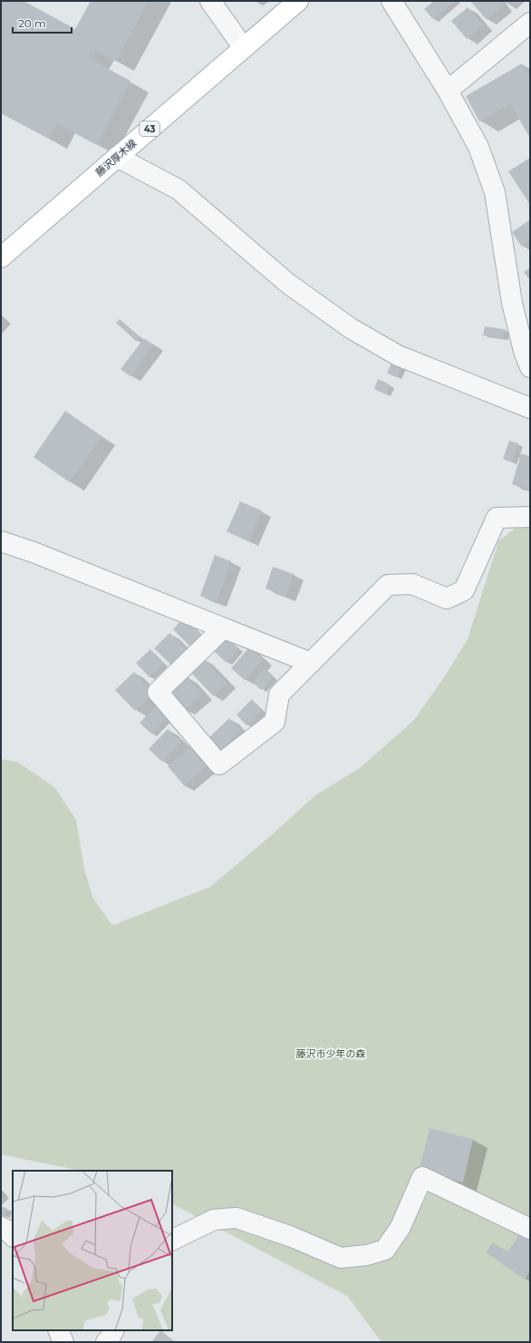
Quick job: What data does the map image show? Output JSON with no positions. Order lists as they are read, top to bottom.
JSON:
{
  "streets": {
    "main road": ["43", "藤沢厚木線"]
  },
  "parks": ["藤沢市少年の森"],
  "scale_bar": "20 m"
}
